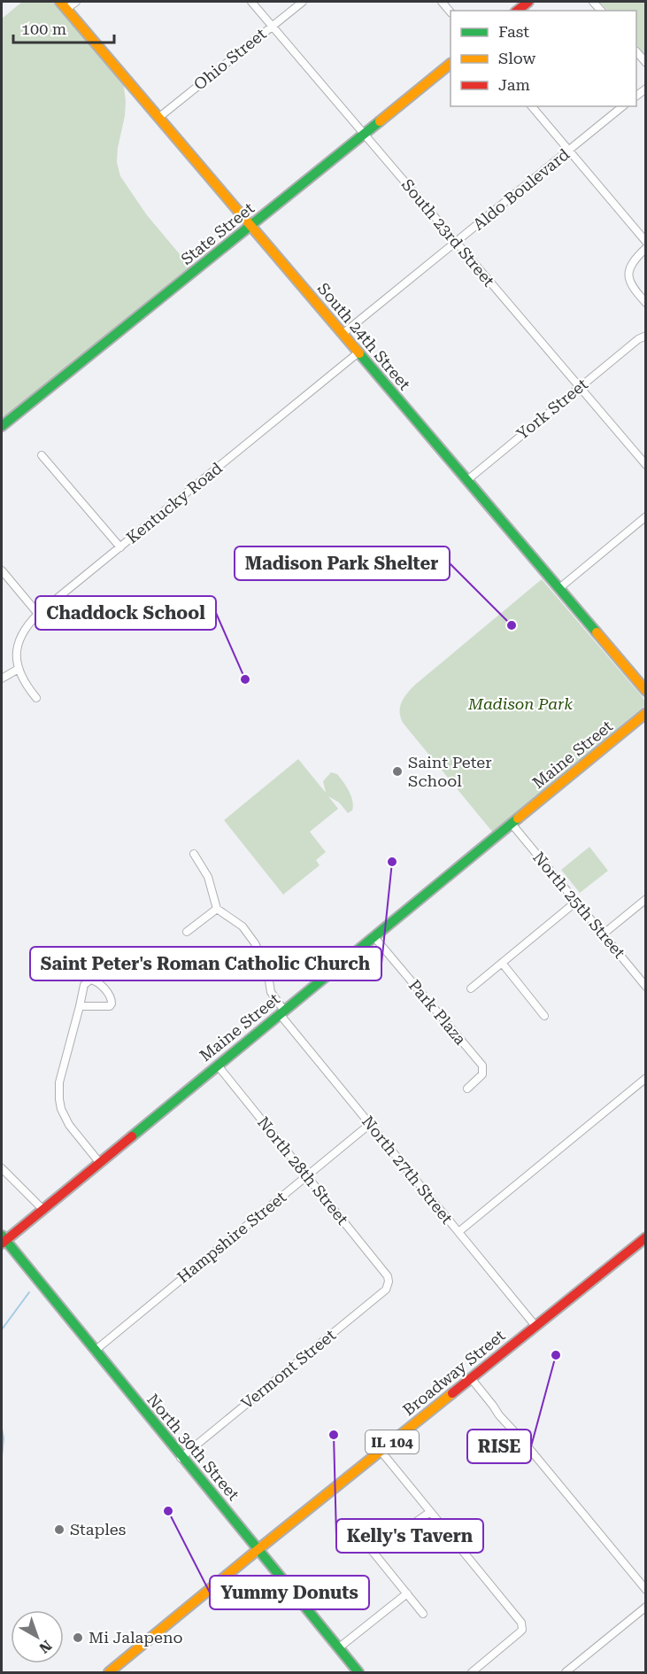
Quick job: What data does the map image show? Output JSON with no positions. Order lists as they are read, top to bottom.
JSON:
{
  "streets": {
    "street": [
      "Ohio Street",
      "Aldo Boulevard",
      "South 23rd Street",
      "State Street",
      "South 24th Street",
      "York Street",
      "Kentucky Road",
      "Maine Street",
      "North 25th Street",
      "Park Plaza",
      "North 27th Street",
      "North 28th Street",
      "Hampshire Street",
      "Vermont Street",
      "Broadway Street",
      "IL 104",
      "North 30th Street"
    ]
  },
  "crossings": [
    ["Ohio Street", "South 23rd Street"],
    ["Ohio Street", "South 24th Street"],
    ["Aldo Boulevard", "South 23rd Street"],
    ["Aldo Boulevard", "South 24th Street"],
    ["South 23rd Street", "State Street"],
    ["South 23rd Street", "York Street"],
    ["State Street", "South 24th Street"],
    ["South 24th Street", "York Street"],
    ["South 24th Street", "Kentucky Road"],
    ["Maine Street", "North 25th Street"],
    ["Maine Street", "Park Plaza"],
    ["Maine Street", "North 27th Street"],
    ["Maine Street", "North 28th Street"],
    ["Maine Street", "North 30th Street"],
    ["North 27th Street", "Hampshire Street"],
    ["North 27th Street", "Broadway Street"],
    ["North 28th Street", "Hampshire Street"],
    ["North 28th Street", "Vermont Street"],
    ["Hampshire Street", "North 30th Street"],
    ["Vermont Street", "North 30th Street"],
    ["Broadway Street", "North 30th Street"]
  ],
  "parks": ["Madison Park"],
  "places": [
    "Madison Park Shelter",
    "Chaddock School",
    "Saint Peter School",
    "Saint Peter's Roman Catholic Church",
    "RISE",
    "Kelly's Tavern",
    "Yummy Donuts",
    "Staples",
    "Mi Jalapeno"
  ],
  "legend": ["Fast", "Slow", "Jam"],
  "scale_bar": "100 m",
  "north": "bottom right"
}
